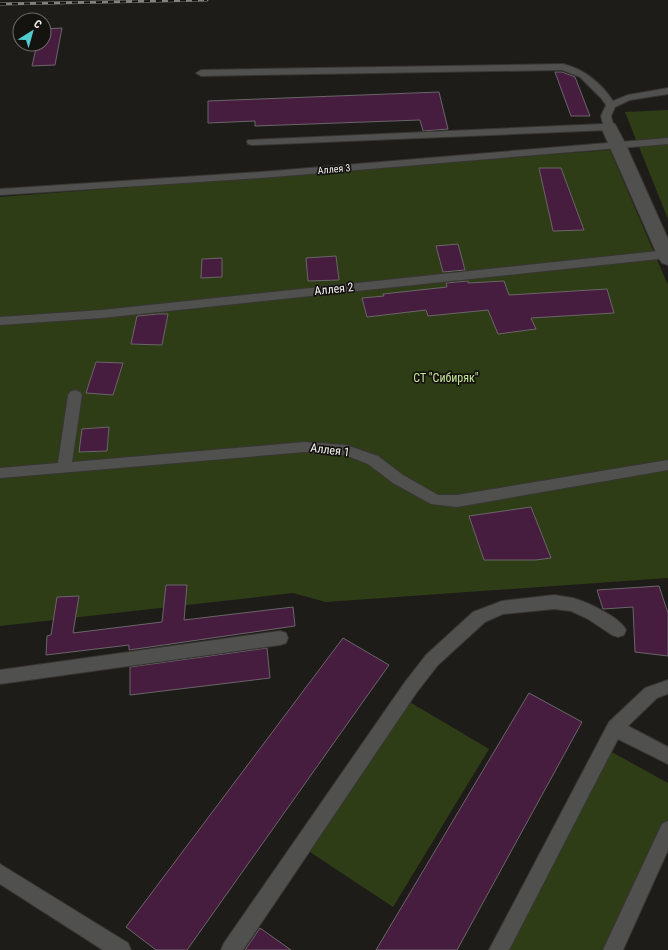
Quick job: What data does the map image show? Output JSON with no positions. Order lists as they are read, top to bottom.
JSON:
{
  "streets": {
    "lane": ["Аллея 3", "Аллея 2", "Аллея 1"]
  },
  "parks": ["СТ \"Сибиряк\""],
  "north": "top right"
}
